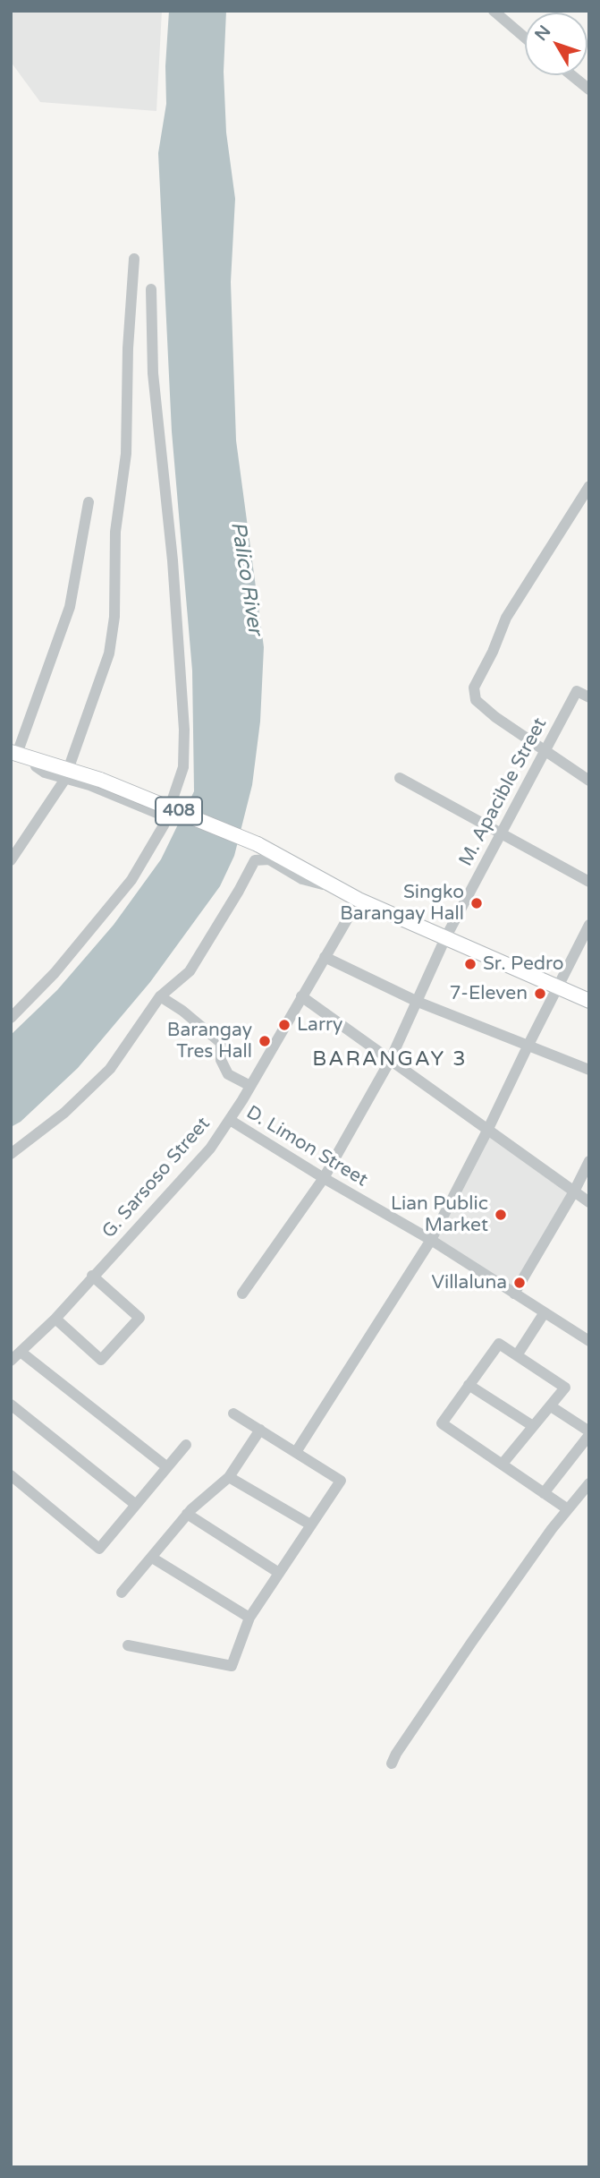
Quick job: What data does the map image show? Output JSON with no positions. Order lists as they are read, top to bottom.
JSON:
{
  "streets": {
    "main road": ["408"],
    "street": ["M. Apacible Street", "D. Limon Street", "G. Sarsoso Street"]
  },
  "crossings": [
    ["M. Apacible Street", "408"],
    ["M. Apacible Street", "D. Limon Street"],
    ["408", "G. Sarsoso Street"],
    ["D. Limon Street", "G. Sarsoso Street"]
  ],
  "districts": ["BARANGAY 3"],
  "water": ["Palico River"],
  "places": [
    "Singko Barangay Hall",
    "Sr. Pedro",
    "7-Eleven",
    "Larry",
    "Barangay Tres Hall",
    "Lian Public Market",
    "Villaluna"
  ],
  "north": "top left"
}
